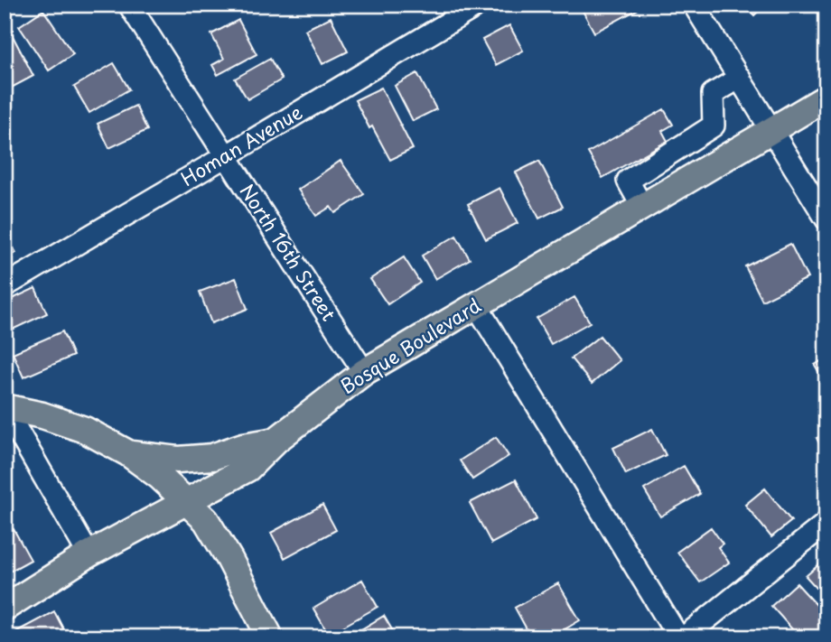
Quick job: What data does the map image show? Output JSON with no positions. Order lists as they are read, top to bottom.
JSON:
{
  "streets": {
    "main road": ["Bosque Boulevard"],
    "street": ["Homan Avenue", "North 16th Street"]
  },
  "crossings": [
    ["Homan Avenue", "North 16th Street"],
    ["North 16th Street", "Bosque Boulevard"]
  ]
}
